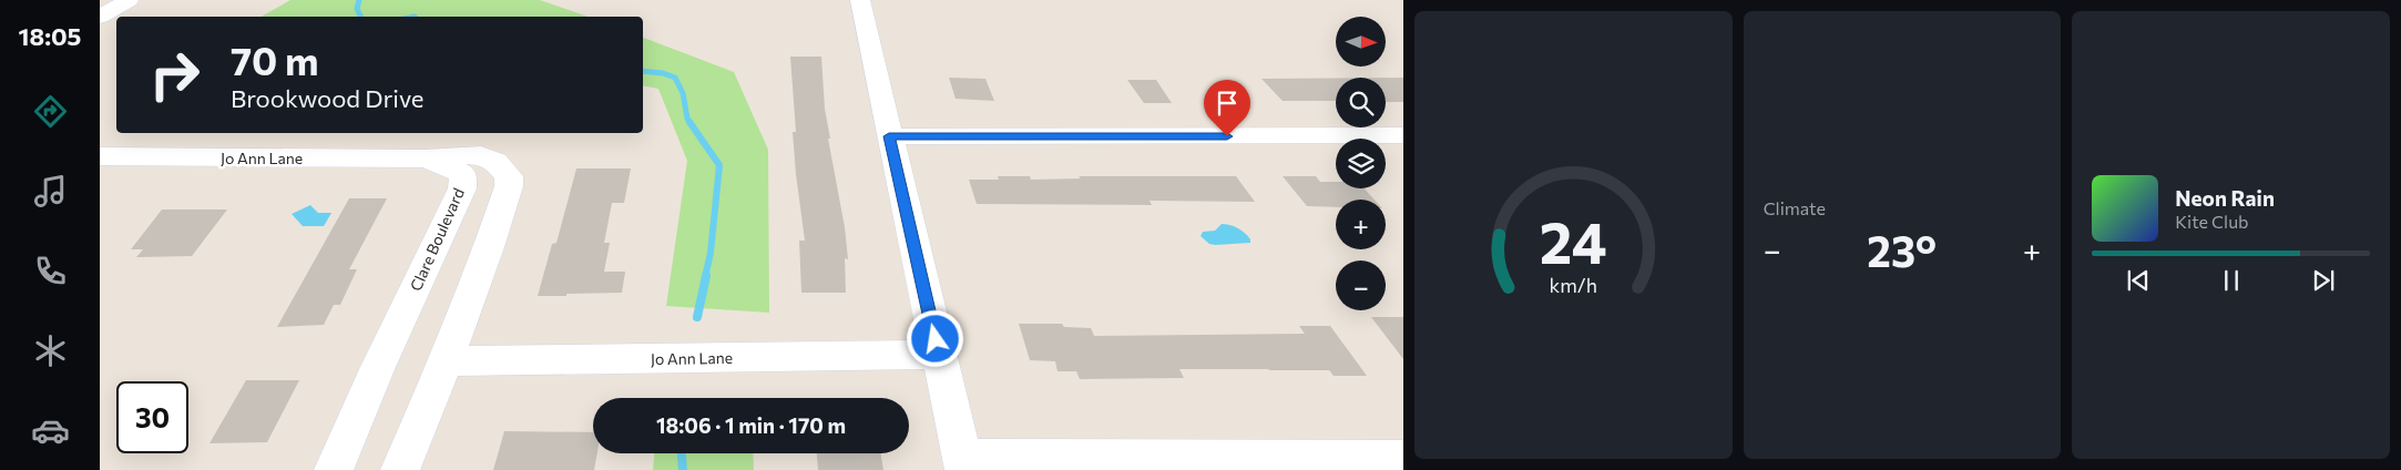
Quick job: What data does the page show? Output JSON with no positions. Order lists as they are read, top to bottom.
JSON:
{
  "streets": {
    "street": ["Jo Ann Lane", "Clare Boulevard"]
  },
  "crossings": [
    ["Jo Ann Lane", "Clare Boulevard"]
  ],
  "north": "right",
  "page": {
    "tabs": "18:05",
    "tile": "Climate",
    "map_buttons": ["+", "−"],
    "turn": ["70 m", "Brookwood Drive"],
    "song": ["Neon Rain", "Kite Club"],
    "heat": ["−", "23°", "+"],
    "limit": "30",
    "trip": "18:06 · 1 min · 170 m",
    "gauge": ["24", "km/h"]
  }
}
